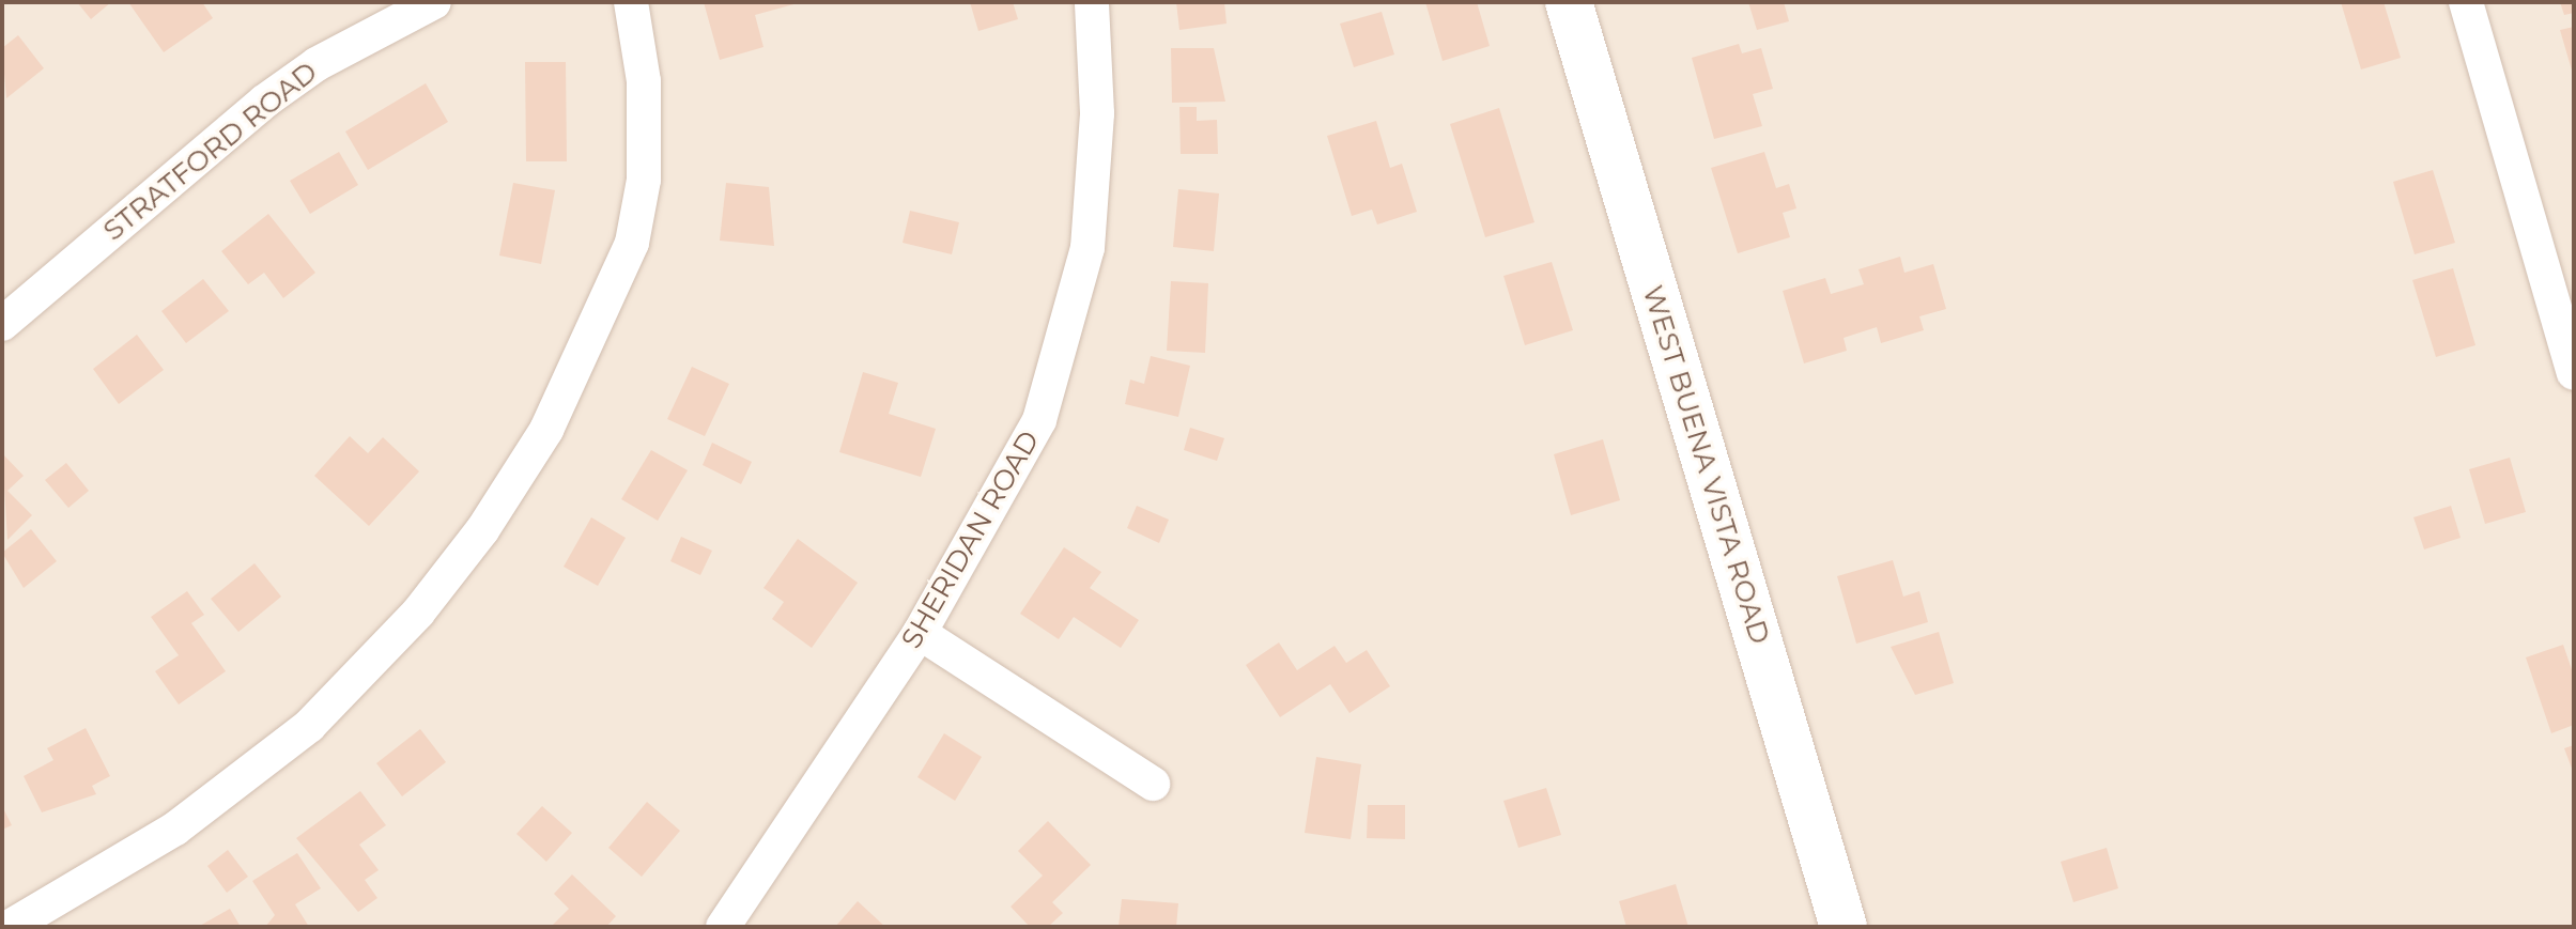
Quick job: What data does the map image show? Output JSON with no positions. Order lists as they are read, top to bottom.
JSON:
{
  "streets": {
    "street": ["STRATFORD ROAD", "WEST BUENA VISTA ROAD", "SHERIDAN ROAD"]
  }
}
